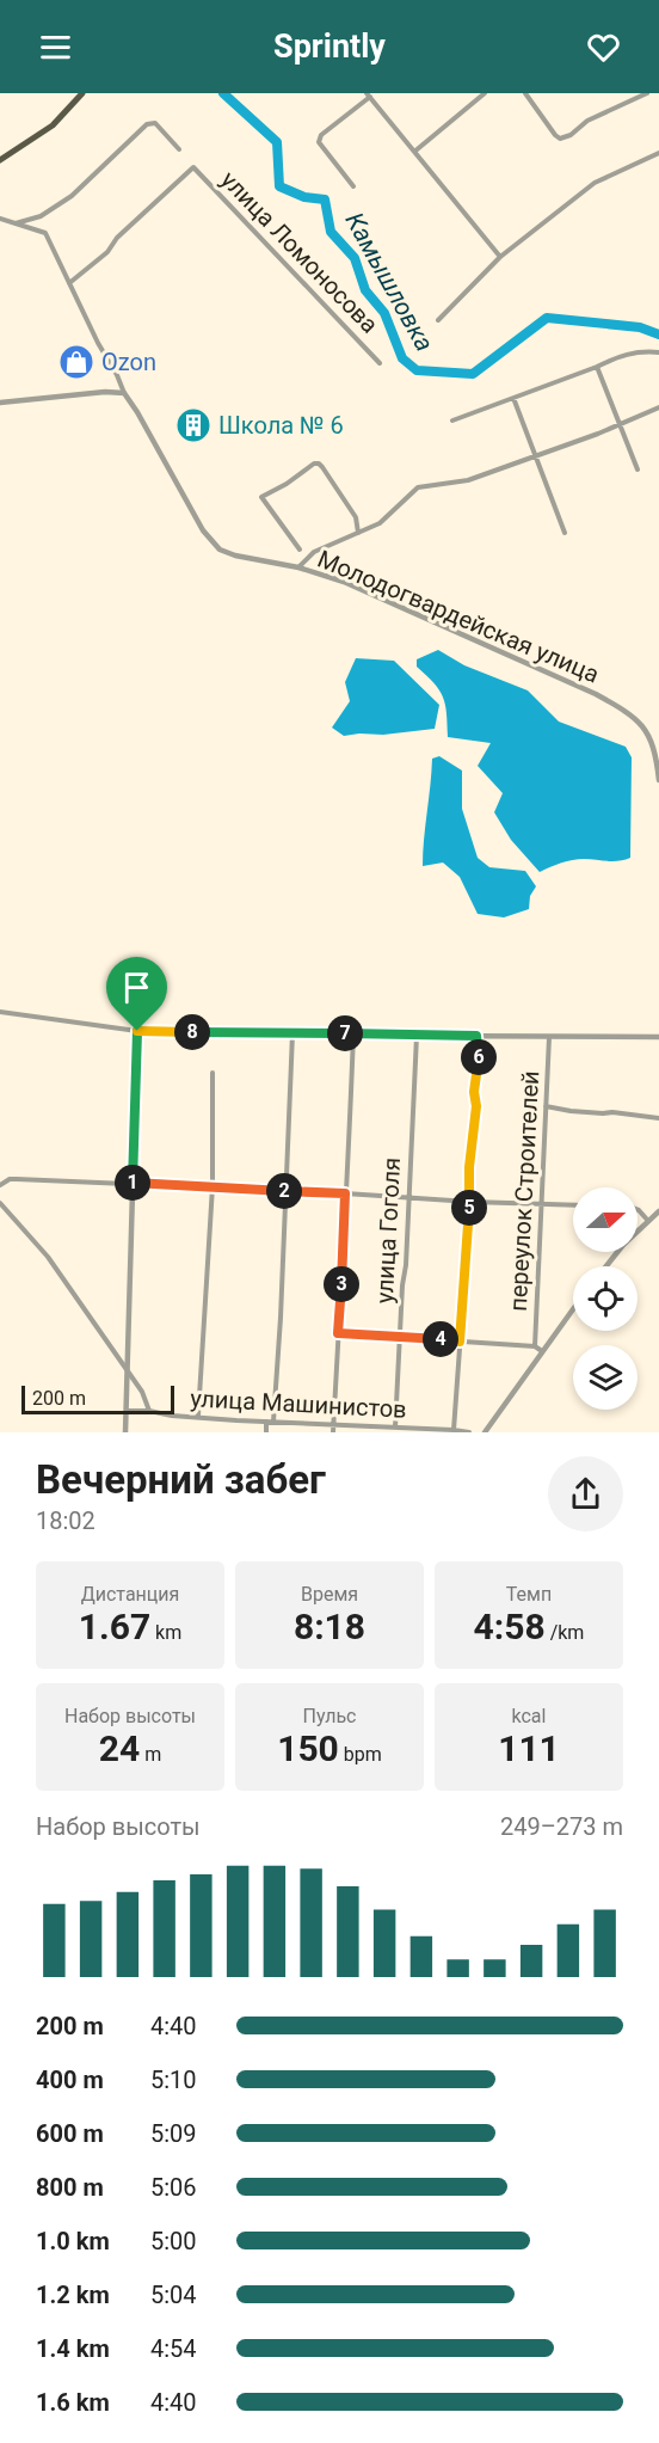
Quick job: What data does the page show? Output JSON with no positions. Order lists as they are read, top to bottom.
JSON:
{
  "streets": {
    "street": [
      "улица Ломоносова",
      "Молодогвардейская улица",
      "переулок Строителей",
      "улица Гоголя",
      "улица Машинистов"
    ]
  },
  "crossings": [
    ["улица Ломоносова", "Молодогвардейская улица"],
    ["улица Гоголя", "улица Машинистов"]
  ],
  "water": ["Камышловка"],
  "places": {
    "shop": ["Ozon"],
    "building": ["Школа № 6"]
  },
  "scale_bar": "200 m",
  "north": "right",
  "page": {
    "header": "Sprintly",
    "pins": [
      "8",
      "7",
      "6",
      "1",
      "2",
      "5",
      "3",
      "4"
    ],
    "scale": "200 m",
    "heading": ["Вечерний забег", "18:02"],
    "stats": [
      ["Дистанция", "1.67 km"],
      ["Время", "8:18"],
      ["Темп", "4:58 /km"],
      ["Набор высоты", "24 m"],
      ["Пульс", "150 bpm"],
      ["kcal", "111"]
    ],
    "chart": ["Набор высоты", "249–273 m"],
    "list": [
      {
        "name": "200 m",
        "note": "4:40"
      },
      {
        "name": "400 m",
        "note": "5:10"
      },
      {
        "name": "600 m",
        "note": "5:09"
      },
      {
        "name": "800 m",
        "note": "5:06"
      },
      {
        "name": "1.0 km",
        "note": "5:00"
      },
      {
        "name": "1.2 km",
        "note": "5:04"
      },
      {
        "name": "1.4 km",
        "note": "4:54"
      },
      {
        "name": "1.6 km",
        "note": "4:40"
      }
    ]
  }
}
